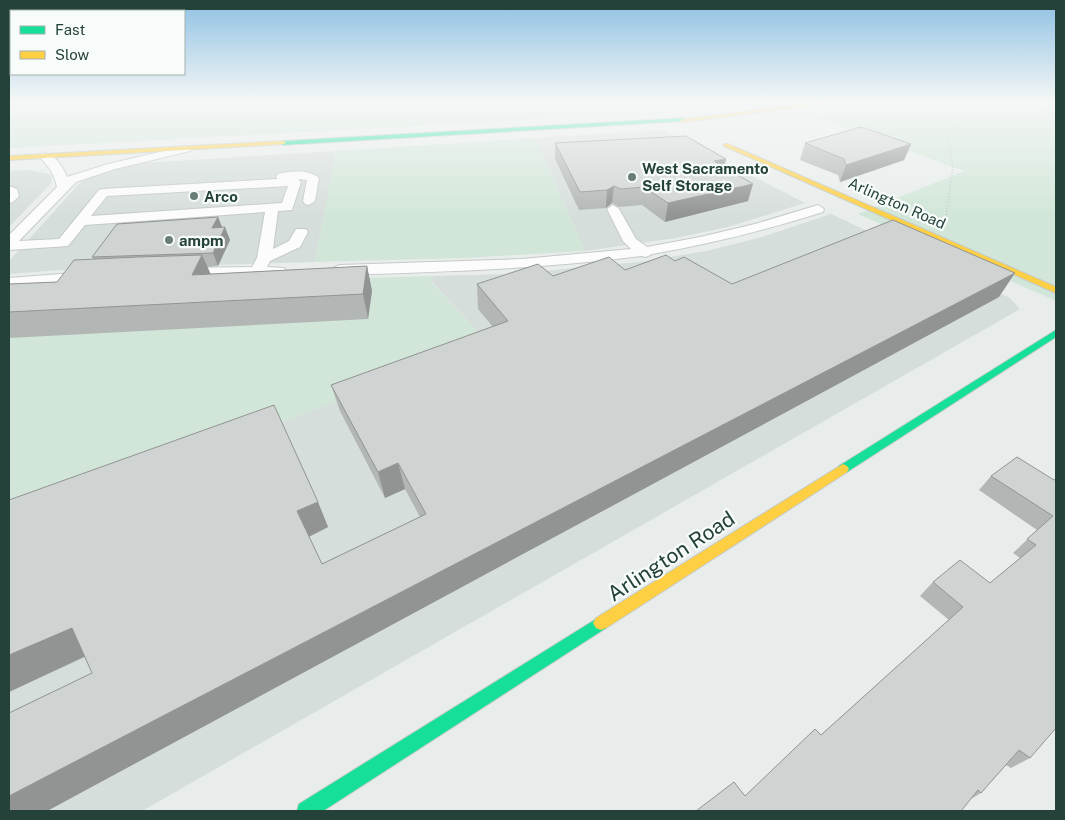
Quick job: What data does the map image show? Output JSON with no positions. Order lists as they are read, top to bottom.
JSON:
{
  "streets": {
    "main road": ["Arlington Road"]
  },
  "places": ["West Sacramento Self Storage", "Arco", "ampm"],
  "legend": ["Fast", "Slow"]
}
